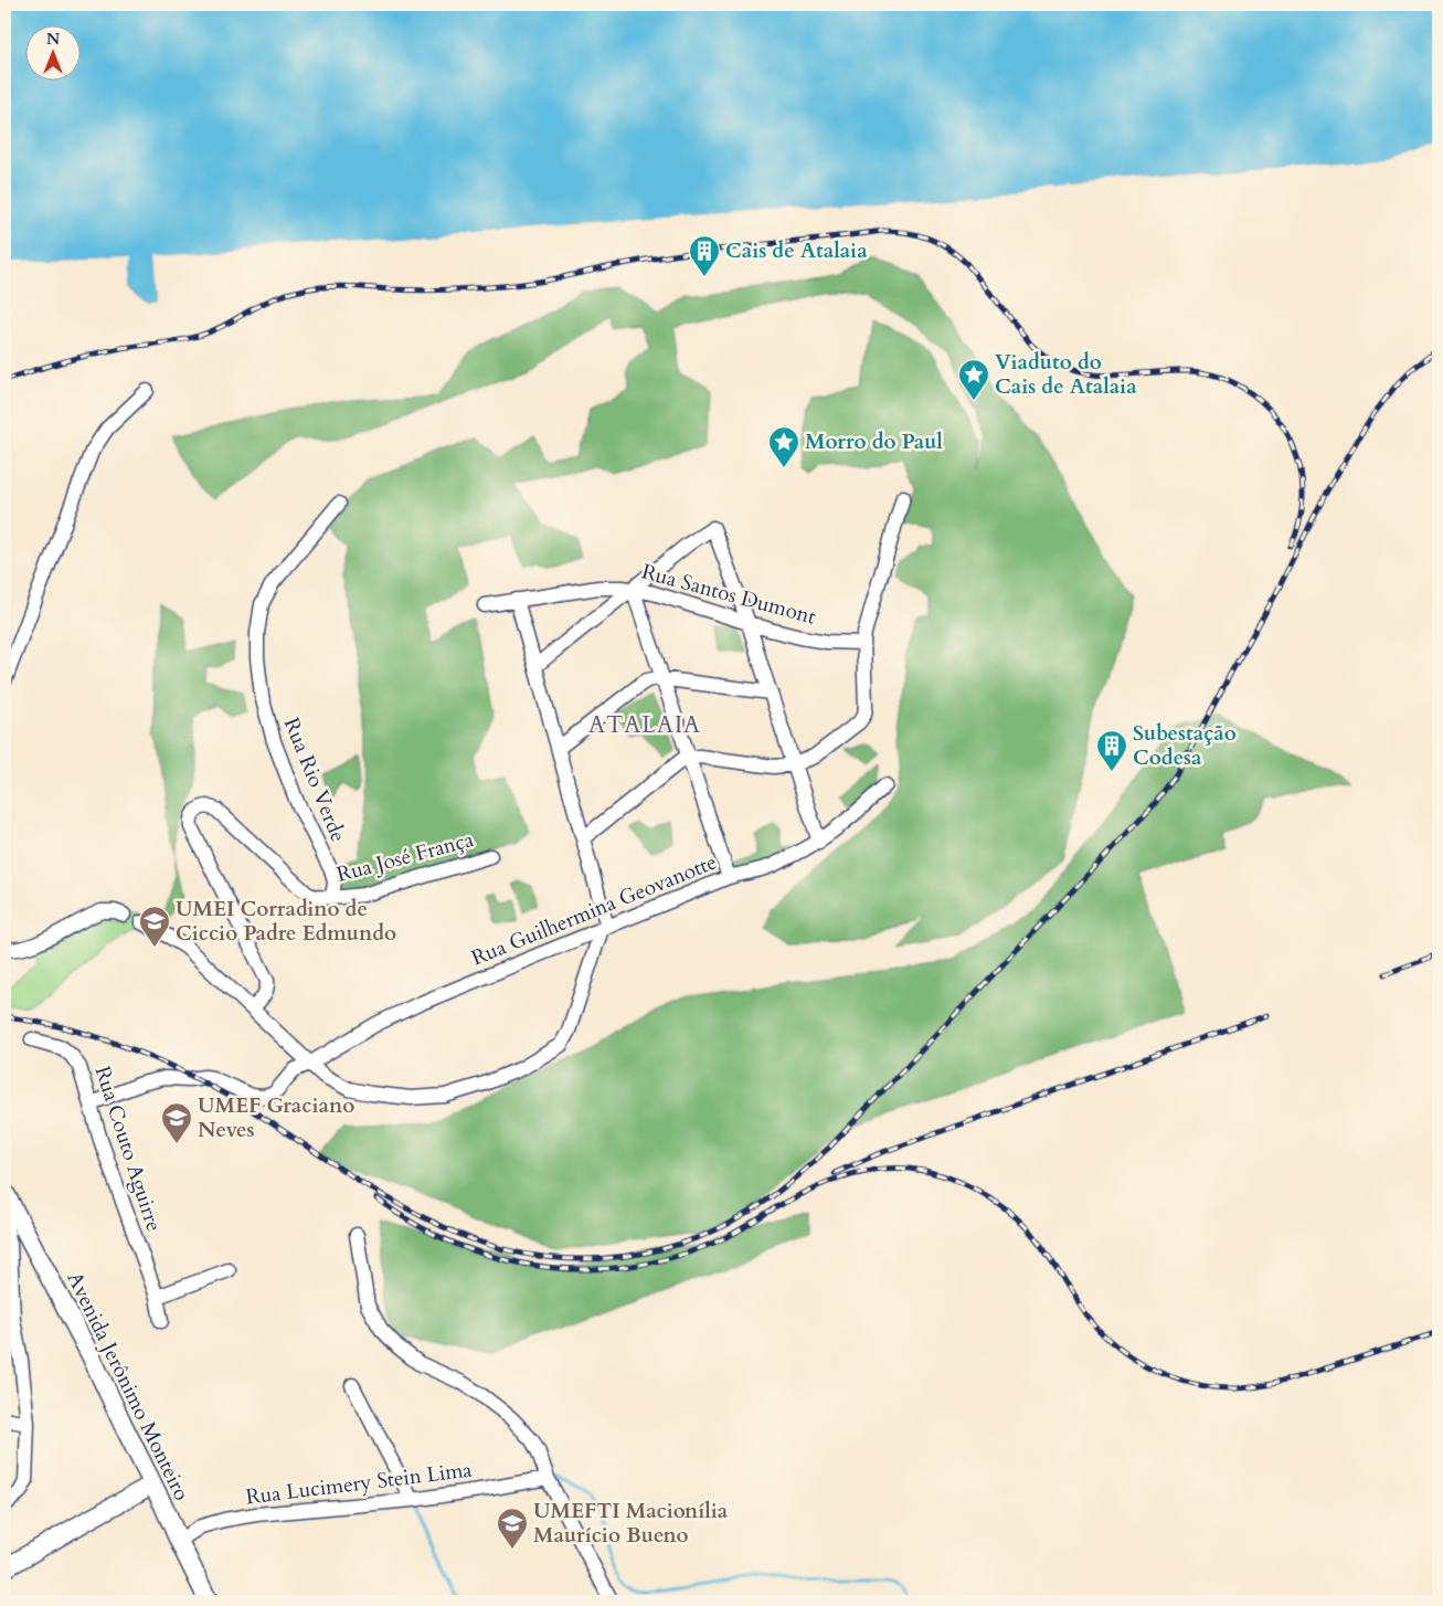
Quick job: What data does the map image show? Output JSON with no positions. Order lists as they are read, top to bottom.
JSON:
{
  "streets": {
    "street": [
      "Rua Santos Dumont",
      "Rua Rio Verde",
      "Rua José França",
      "Rua Guilhermina Geovanotte",
      "Rua Couto Aguirre",
      "Avenida Jerônimo Monteiro",
      "Rua Lucimery Stein Lima"
    ]
  },
  "crossings": [
    ["Rua Rio Verde", "Rua José França"],
    ["Rua Guilhermina Geovanotte", "Rua Couto Aguirre"],
    ["Avenida Jerônimo Monteiro", "Rua Lucimery Stein Lima"]
  ],
  "districts": ["ATALAIA"],
  "places": {
    "building": ["Cais de Atalaia", "Subestação Codesa"],
    "place": ["Viaduto do Cais de Atalaia", "Morro do Paul"],
    "school or university": ["UMEI Corradino de Ciccio Padre Edmundo", "UMEF Graciano Neves", "UMEFTI Macionília Maurício Bueno"]
  },
  "north": "top"
}
